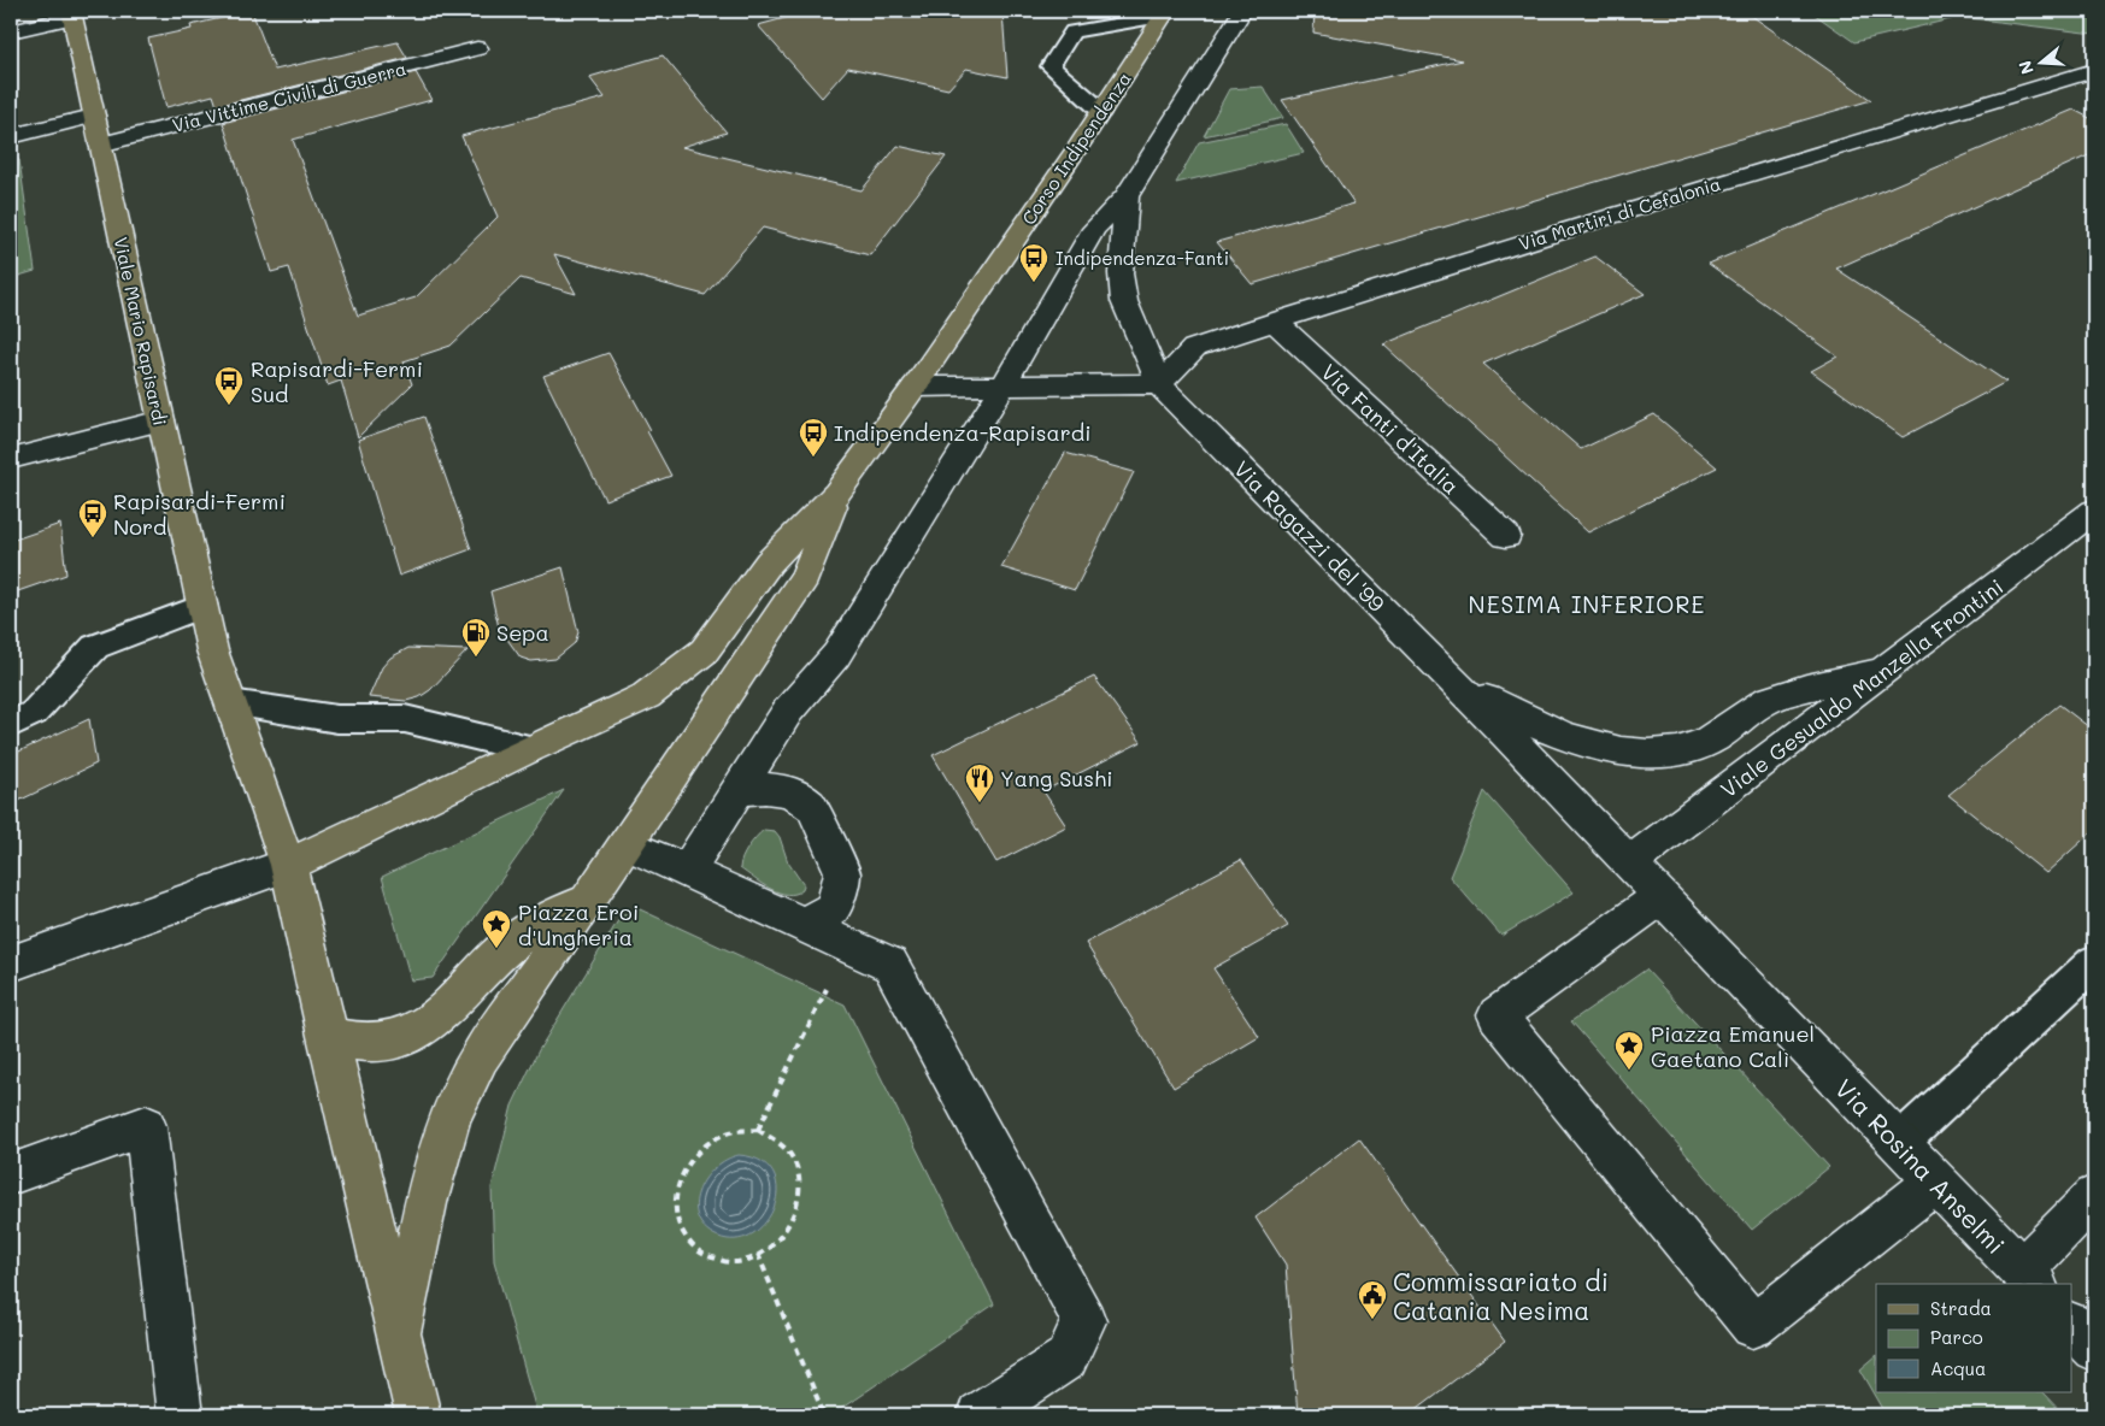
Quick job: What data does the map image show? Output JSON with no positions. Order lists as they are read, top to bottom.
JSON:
{
  "streets": {
    "main road": ["Corso Indipendenza", "Viale Mario Rapisardi"],
    "street": [
      "Via Vittime Civili di Guerra",
      "Via Martiri di Cefalonia",
      "Via Fanti d'Italia",
      "Via Ragazzi del '99",
      "Viale Gesualdo Manzella Frontini",
      "Via Rosina Anselmi"
    ]
  },
  "crossings": [
    ["Via Vittime Civili di Guerra", "Viale Mario Rapisardi"],
    ["Via Martiri di Cefalonia", "Via Fanti d'Italia"],
    ["Via Martiri di Cefalonia", "Via Ragazzi del '99"],
    ["Via Ragazzi del '99", "Viale Gesualdo Manzella Frontini"],
    ["Via Ragazzi del '99", "Via Rosina Anselmi"],
    ["Viale Gesualdo Manzella Frontini", "Via Rosina Anselmi"]
  ],
  "districts": ["NESIMA INFERIORE"],
  "places": {
    "bus stop": [
      "Indipendenza-Fanti",
      "Rapisardi-Fermi Sud",
      "Indipendenza-Rapisardi",
      "Rapisardi-Fermi Nord"
    ],
    "fuel station": ["Sepa"],
    "restaurant": ["Yang Sushi"],
    "place": ["Piazza Eroi d'Ungheria", "Piazza Emanuel Gaetano Calì"],
    "public building": ["Commissariato di Catania Nesima"]
  },
  "legend": ["Strada", "Parco", "Acqua"],
  "north": "left"
}
